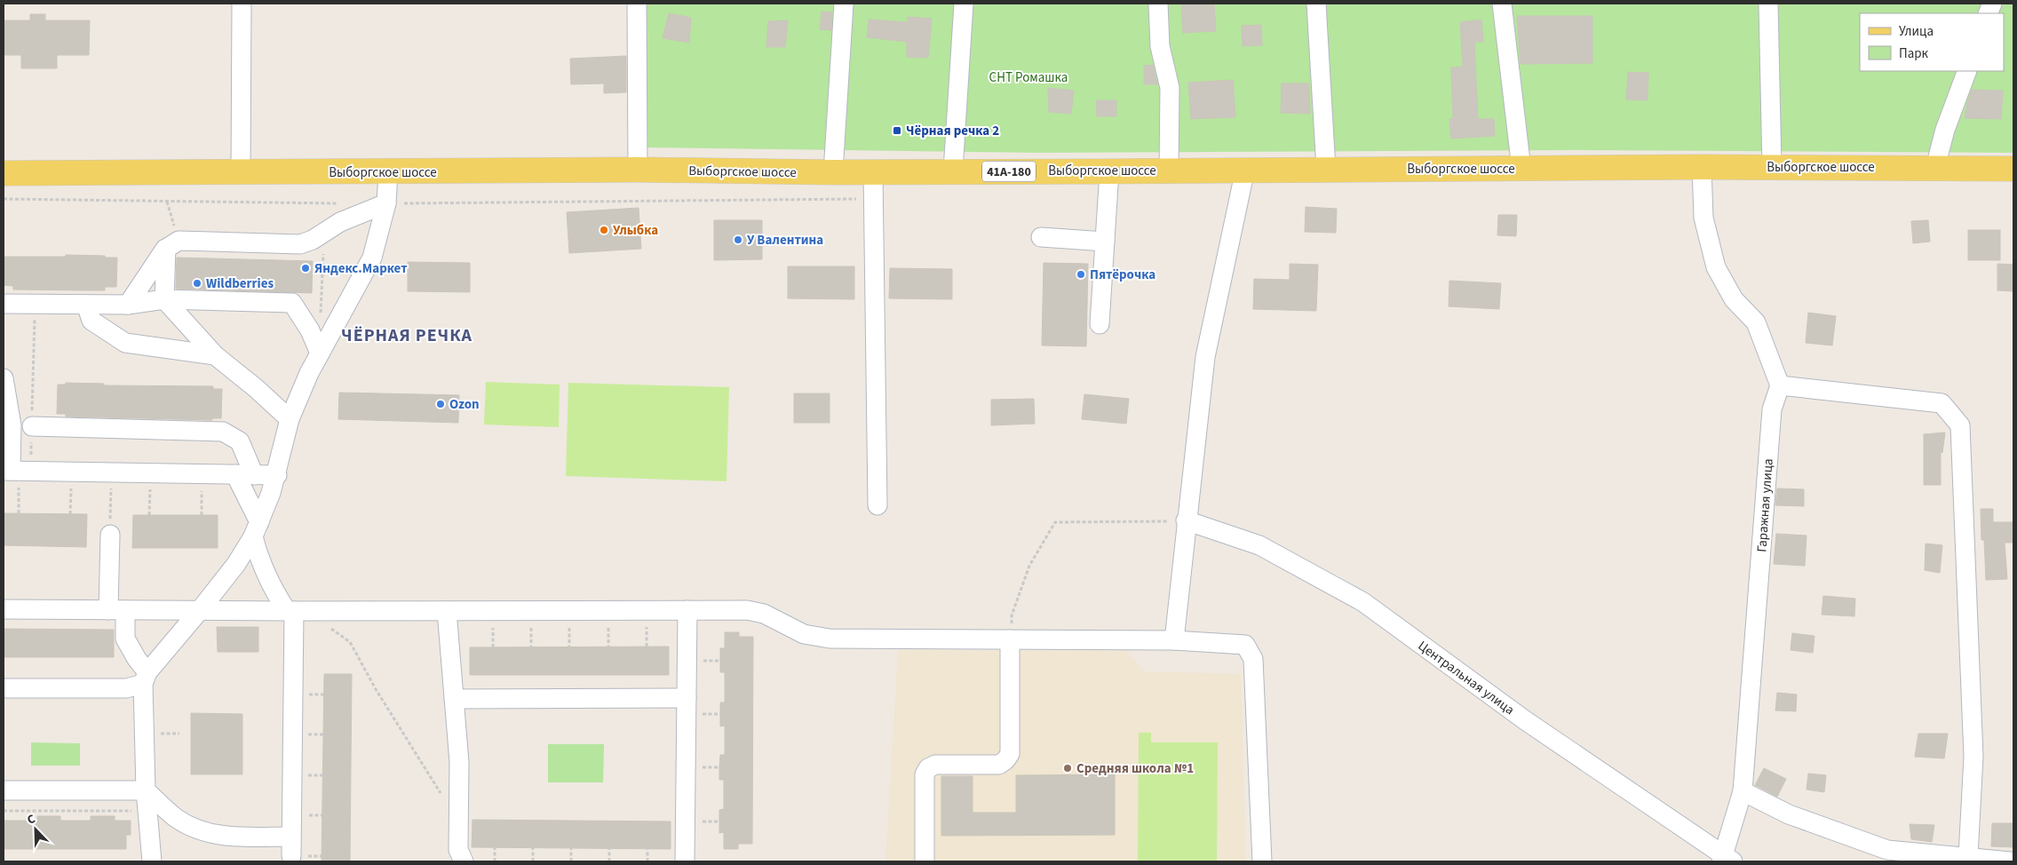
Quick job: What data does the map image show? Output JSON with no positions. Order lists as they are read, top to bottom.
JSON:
{
  "streets": {
    "main road": ["Выборгское шоссе", "41А-180"],
    "street": ["Гаражная улица", "Центральная улица"]
  },
  "crossings": [
    ["Гаражная улица", "Центральная улица"]
  ],
  "districts": ["ЧЁРНАЯ РЕЧКА"],
  "parks": ["СНТ Ромашка"],
  "places": {
    "transit": ["Чёрная речка 2"],
    "other": [
      "Улыбка",
      "У Валентина",
      "Яндекс.Маркет",
      "Пятёрочка",
      "Wildberries",
      "Ozon",
      "Средняя школа №1"
    ]
  },
  "legend": ["Улица", "Парк"],
  "north": "top left"
}
